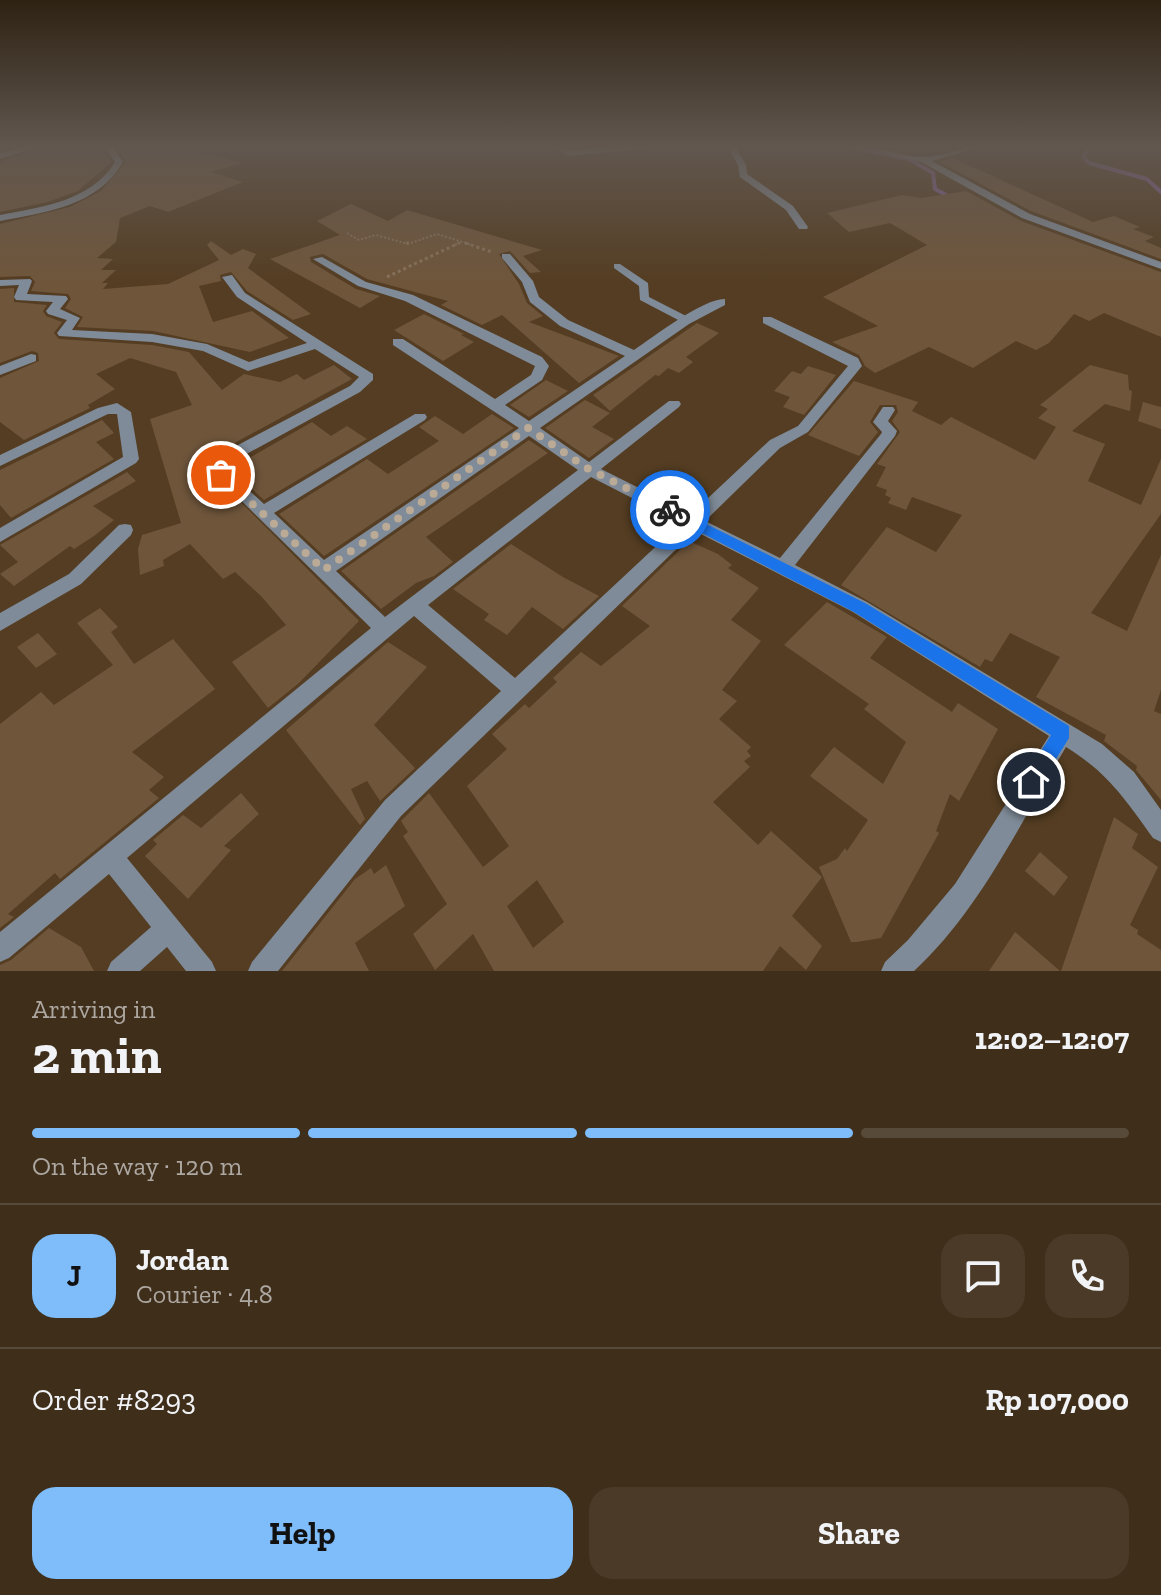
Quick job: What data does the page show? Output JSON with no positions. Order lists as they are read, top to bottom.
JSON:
{
  "page": {
    "heading": ["2 min", "Arriving in", "12:02–12:07"],
    "panel": [
      "Jordan",
      "Courier · 4.8",
      "Order #8293",
      "Rp 107,000"
    ],
    "bar": "On the way · 120 m",
    "round": "J",
    "buttons": ["Help", "Share"]
  }
}
